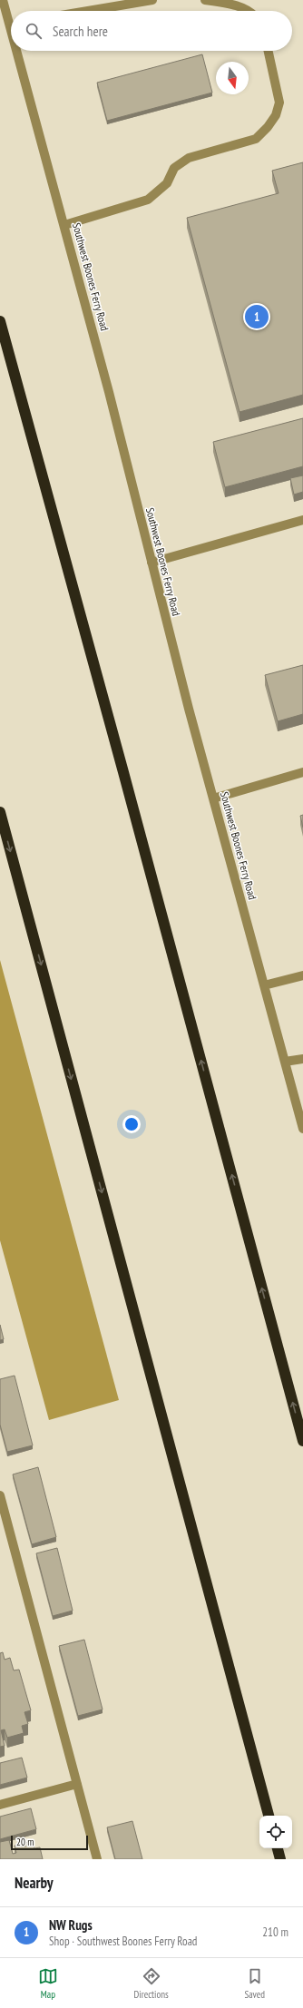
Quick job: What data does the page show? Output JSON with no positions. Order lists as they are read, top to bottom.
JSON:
{
  "streets": {
    "street": ["Southwest Boones Ferry Road"]
  },
  "scale_bar": "20 m",
  "north": "bottom",
  "page": {
    "search": "Search here",
    "pins": "1",
    "scale": "20 m",
    "heading": "Nearby",
    "list": [
      {
        "mark": "1",
        "name": "NW Rugs",
        "note": "Shop · Southwest Boones Ferry Road",
        "value": "210 m"
      }
    ],
    "nav": ["Map", "Directions", "Saved"]
  }
}
